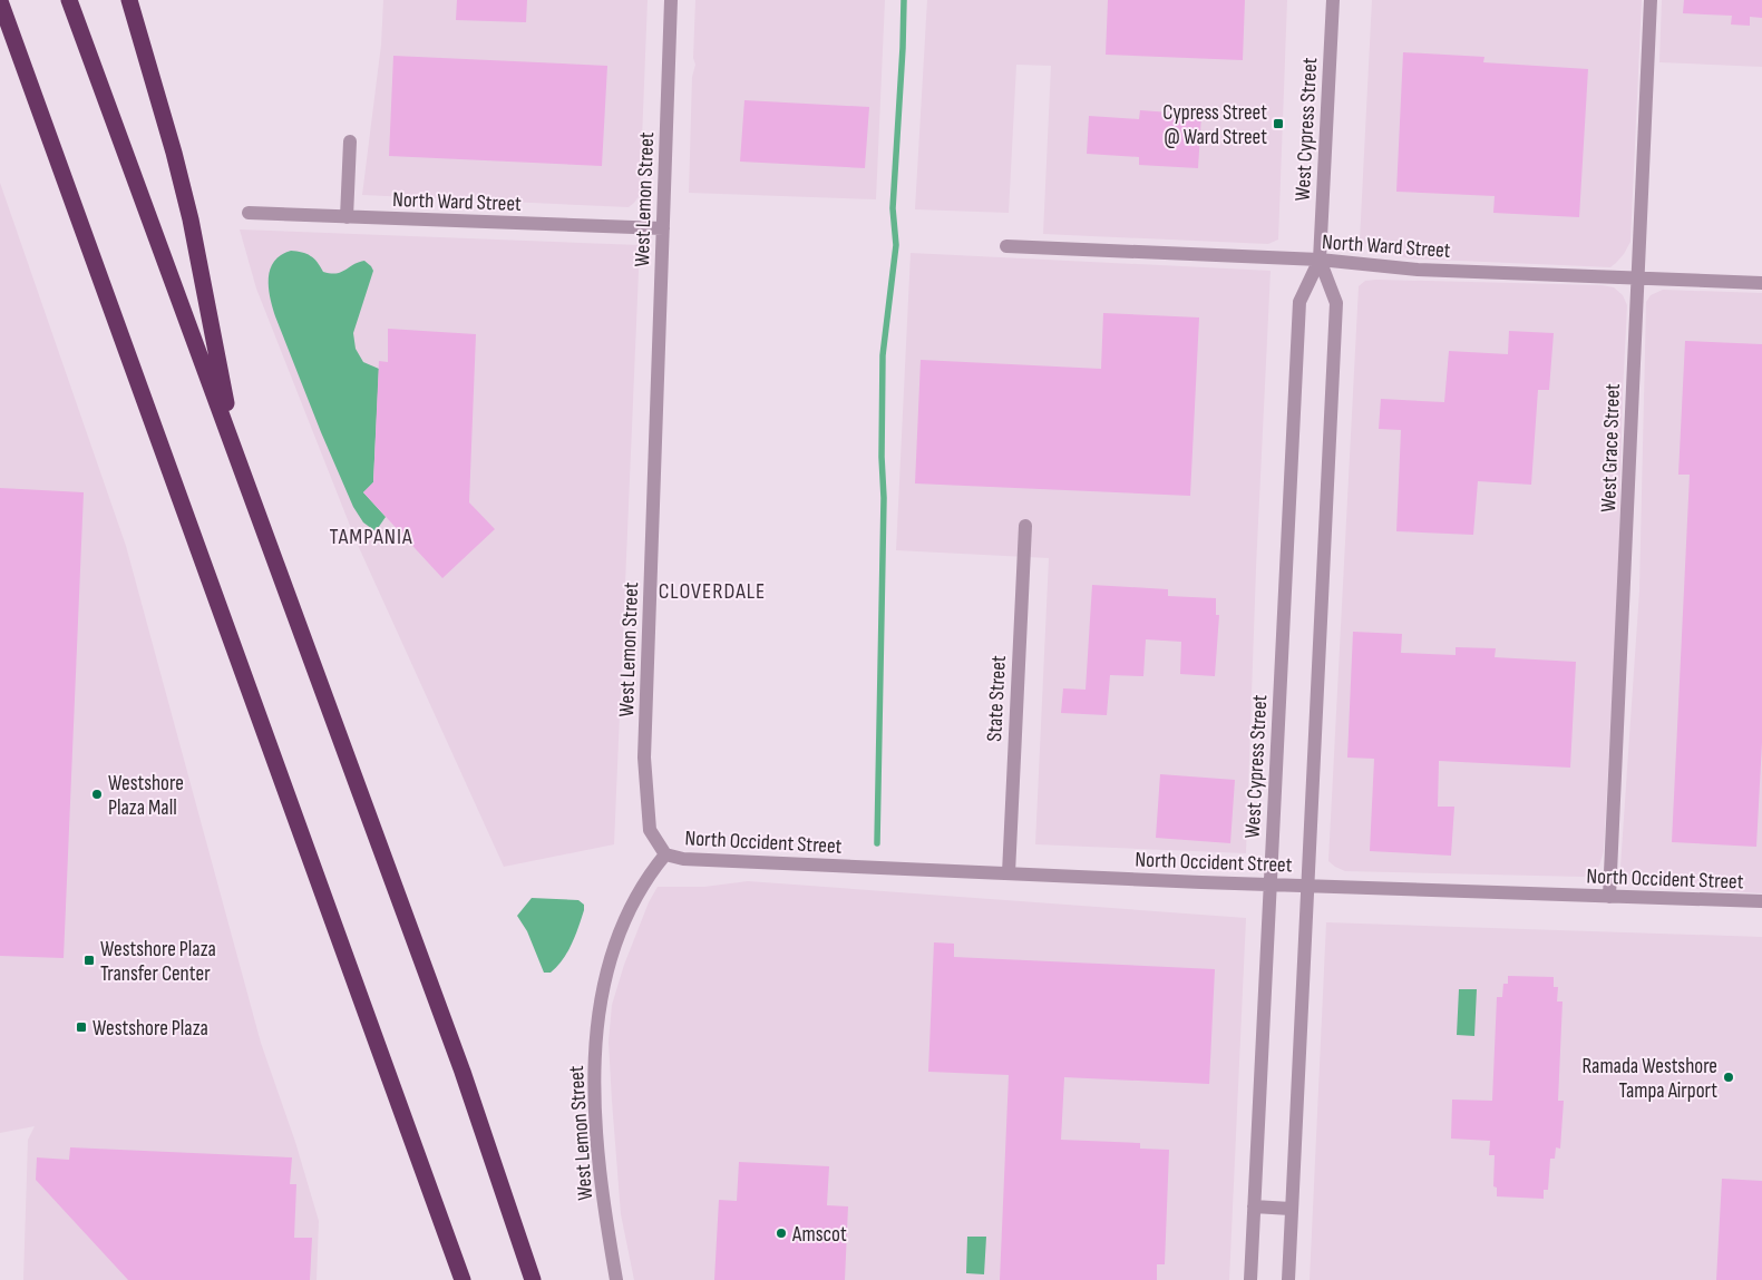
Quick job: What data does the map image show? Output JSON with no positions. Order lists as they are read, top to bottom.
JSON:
{
  "streets": {
    "street": [
      "West Cypress Street",
      "West Lemon Street",
      "North Ward Street",
      "West Grace Street",
      "State Street",
      "North Occident Street"
    ]
  },
  "crossings": [
    ["West Cypress Street", "North Ward Street"],
    ["West Cypress Street", "North Occident Street"],
    ["West Lemon Street", "North Ward Street"],
    ["West Lemon Street", "North Occident Street"],
    ["North Ward Street", "West Grace Street"],
    ["West Grace Street", "North Occident Street"],
    ["State Street", "North Occident Street"]
  ],
  "districts": ["TAMPANIA", "CLOVERDALE"],
  "places": {
    "transit": ["Cypress Street @ Ward Street", "Westshore Plaza Transfer Center", "Westshore Plaza"],
    "other": ["Westshore Plaza Mall", "Ramada Westshore Tampa Airport", "Amscot"]
  }
}
